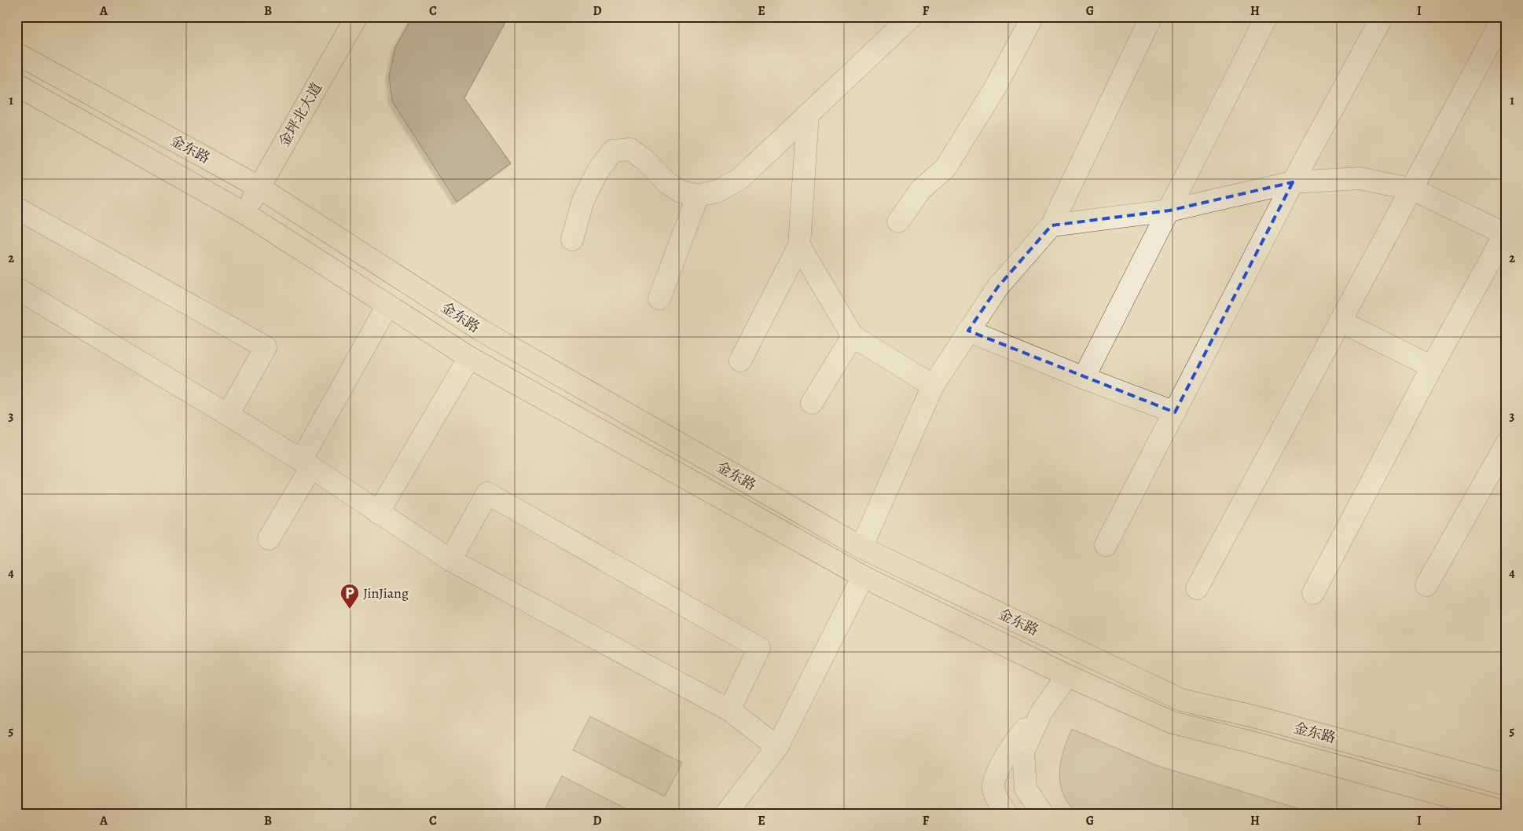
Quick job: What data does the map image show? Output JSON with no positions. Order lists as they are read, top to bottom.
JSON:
{
  "streets": {
    "main road": ["金坪北大道", "金东路"]
  },
  "crossings": [
    ["金坪北大道", "金东路"]
  ],
  "places": {
    "parking": ["JinJiang"]
  },
  "grid": {
    "columns": [
      "A",
      "B",
      "C",
      "D",
      "E",
      "F",
      "G",
      "H",
      "I"
    ],
    "rows": [
      "1",
      "2",
      "3",
      "4",
      "5"
    ]
  }
}
